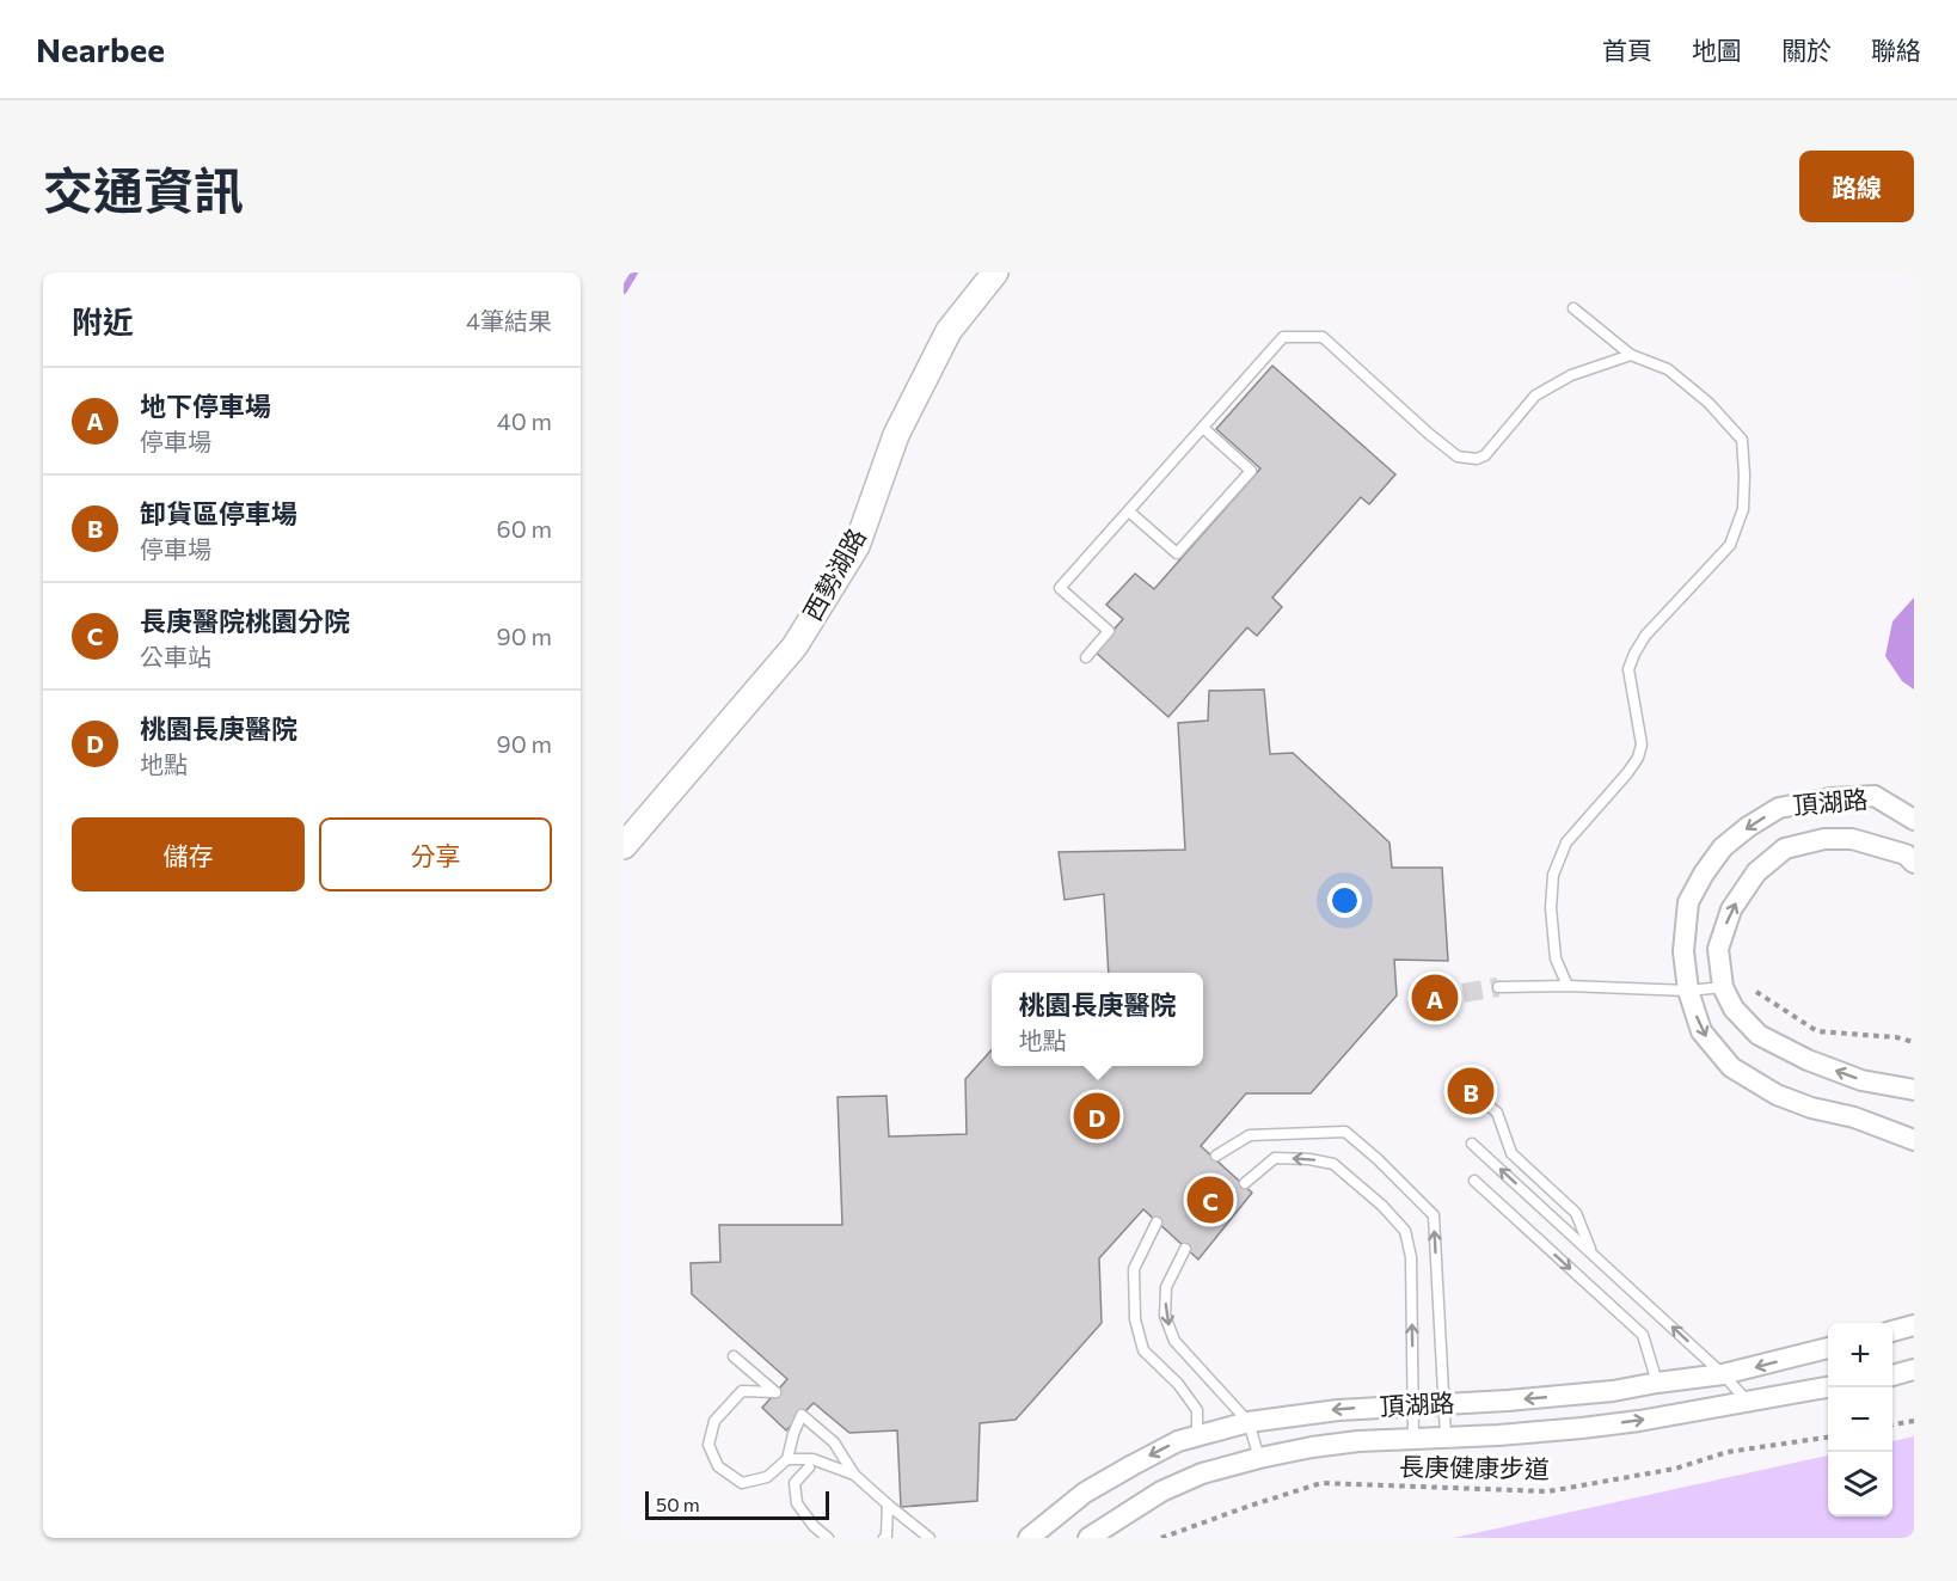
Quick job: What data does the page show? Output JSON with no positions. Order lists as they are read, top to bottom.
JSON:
{
  "streets": {
    "street": ["西勢湖路", "頂湖路"],
    "path": ["長庚健康步道"]
  },
  "scale_bar": "50 m",
  "page": {
    "header": "Nearbee",
    "nav": [
      "首頁",
      "地圖",
      "關於",
      "聯絡"
    ],
    "title": "交通資訊",
    "buttons": [
      "路線",
      ["儲存", "分享"]
    ],
    "heading": ["附近", "4筆結果"],
    "list": [
      {
        "mark": "A",
        "name": "地下停車場",
        "note": "停車場",
        "value": "40 m"
      },
      {
        "mark": "B",
        "name": "卸貨區停車場",
        "note": "停車場",
        "value": "60 m"
      },
      {
        "mark": "C",
        "name": "長庚醫院桃園分院",
        "note": "公車站",
        "value": "90 m"
      },
      {
        "mark": "D",
        "name": "桃園長庚醫院",
        "note": "地點",
        "value": "90 m"
      }
    ],
    "pins": [
      "A",
      "B",
      "D",
      "C"
    ],
    "popup": ["桃園長庚醫院", "地點"],
    "map_buttons": ["+", "−"],
    "scale": "50 m"
  }
}
